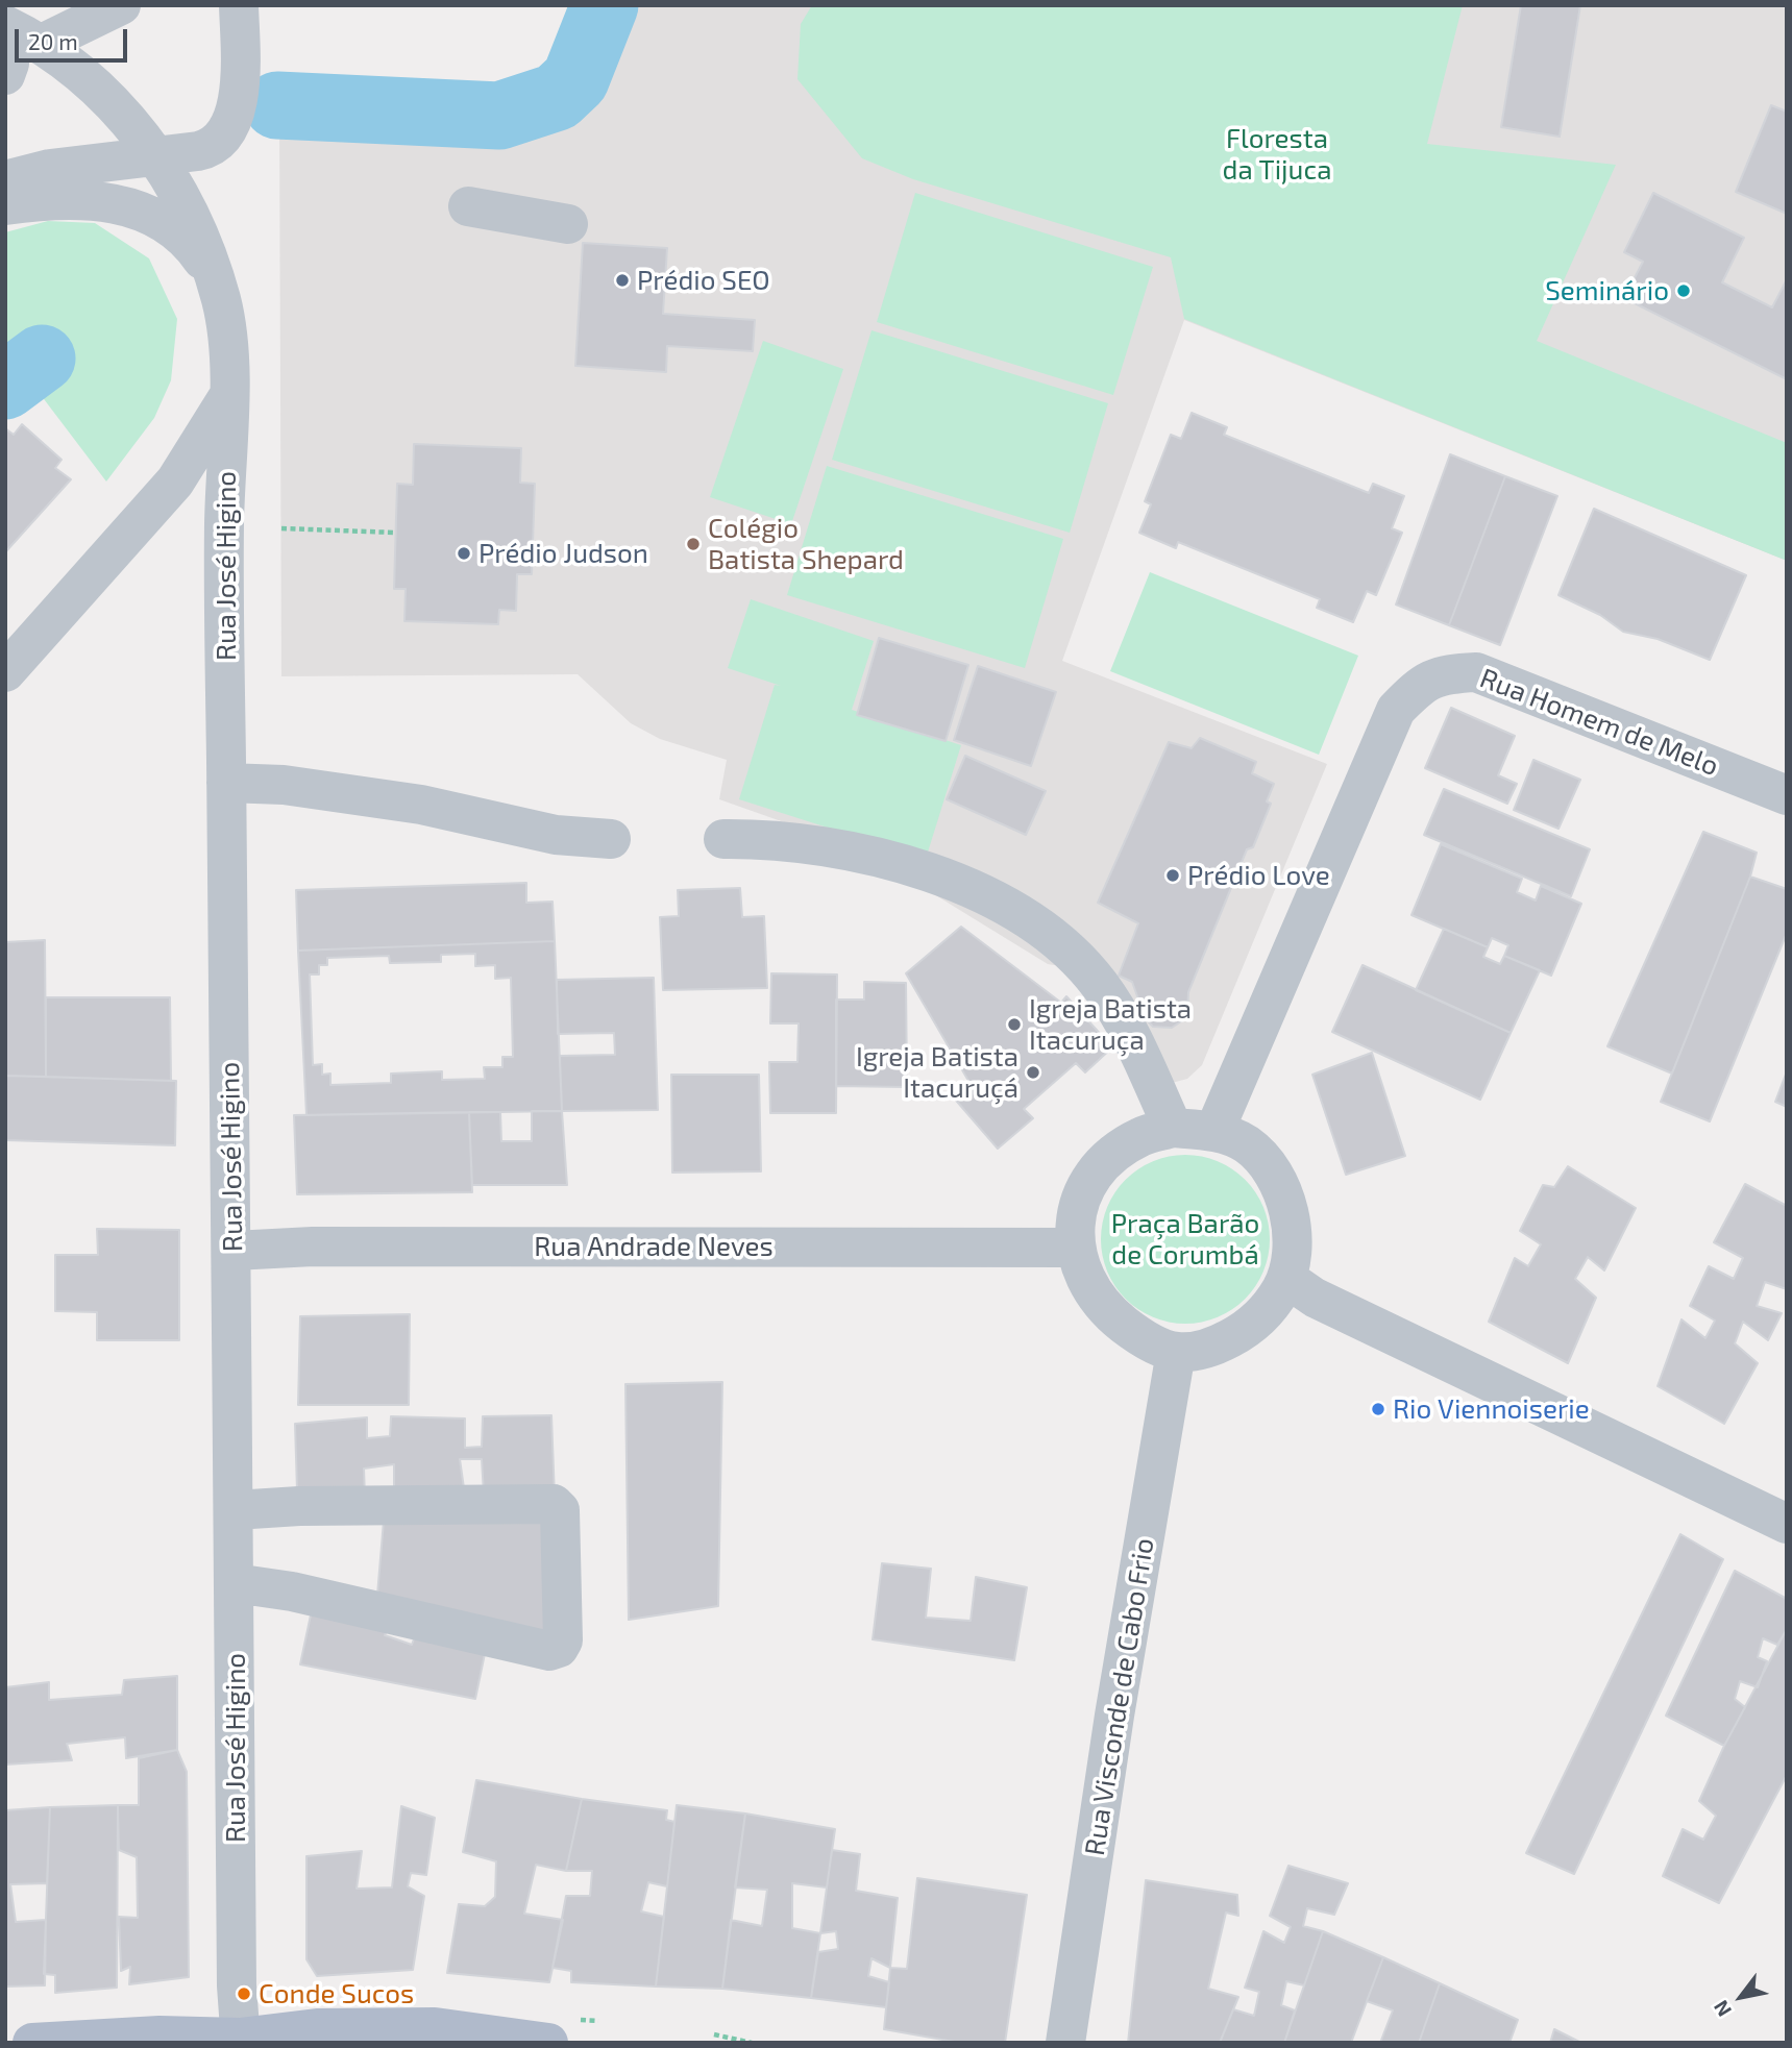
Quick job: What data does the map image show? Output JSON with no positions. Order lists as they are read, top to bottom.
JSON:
{
  "streets": {
    "street": [
      "Rua José Higino",
      "Rua Homem de Melo",
      "Rua Andrade Neves",
      "Rua Visconde de Cabo Frio"
    ]
  },
  "crossings": [
    ["Rua José Higino", "Rua Andrade Neves"],
    ["Rua Homem de Melo", "Rua Andrade Neves"],
    ["Rua Homem de Melo", "Rua Visconde de Cabo Frio"],
    ["Rua Andrade Neves", "Rua Visconde de Cabo Frio"]
  ],
  "parks": ["Floresta da Tijuca", "Praça Barão de Corumbá"],
  "places": [
    "Prédio SEO",
    "Seminário",
    "Colégio Batista Shepard",
    "Prédio Judson",
    "Prédio Love",
    "Igreja Batista Itacuruça",
    "Igreja Batista Itacuruçá",
    "Rio Viennoiserie",
    "Conde Sucos"
  ],
  "scale_bar": "20 m",
  "north": "bottom left"
}
